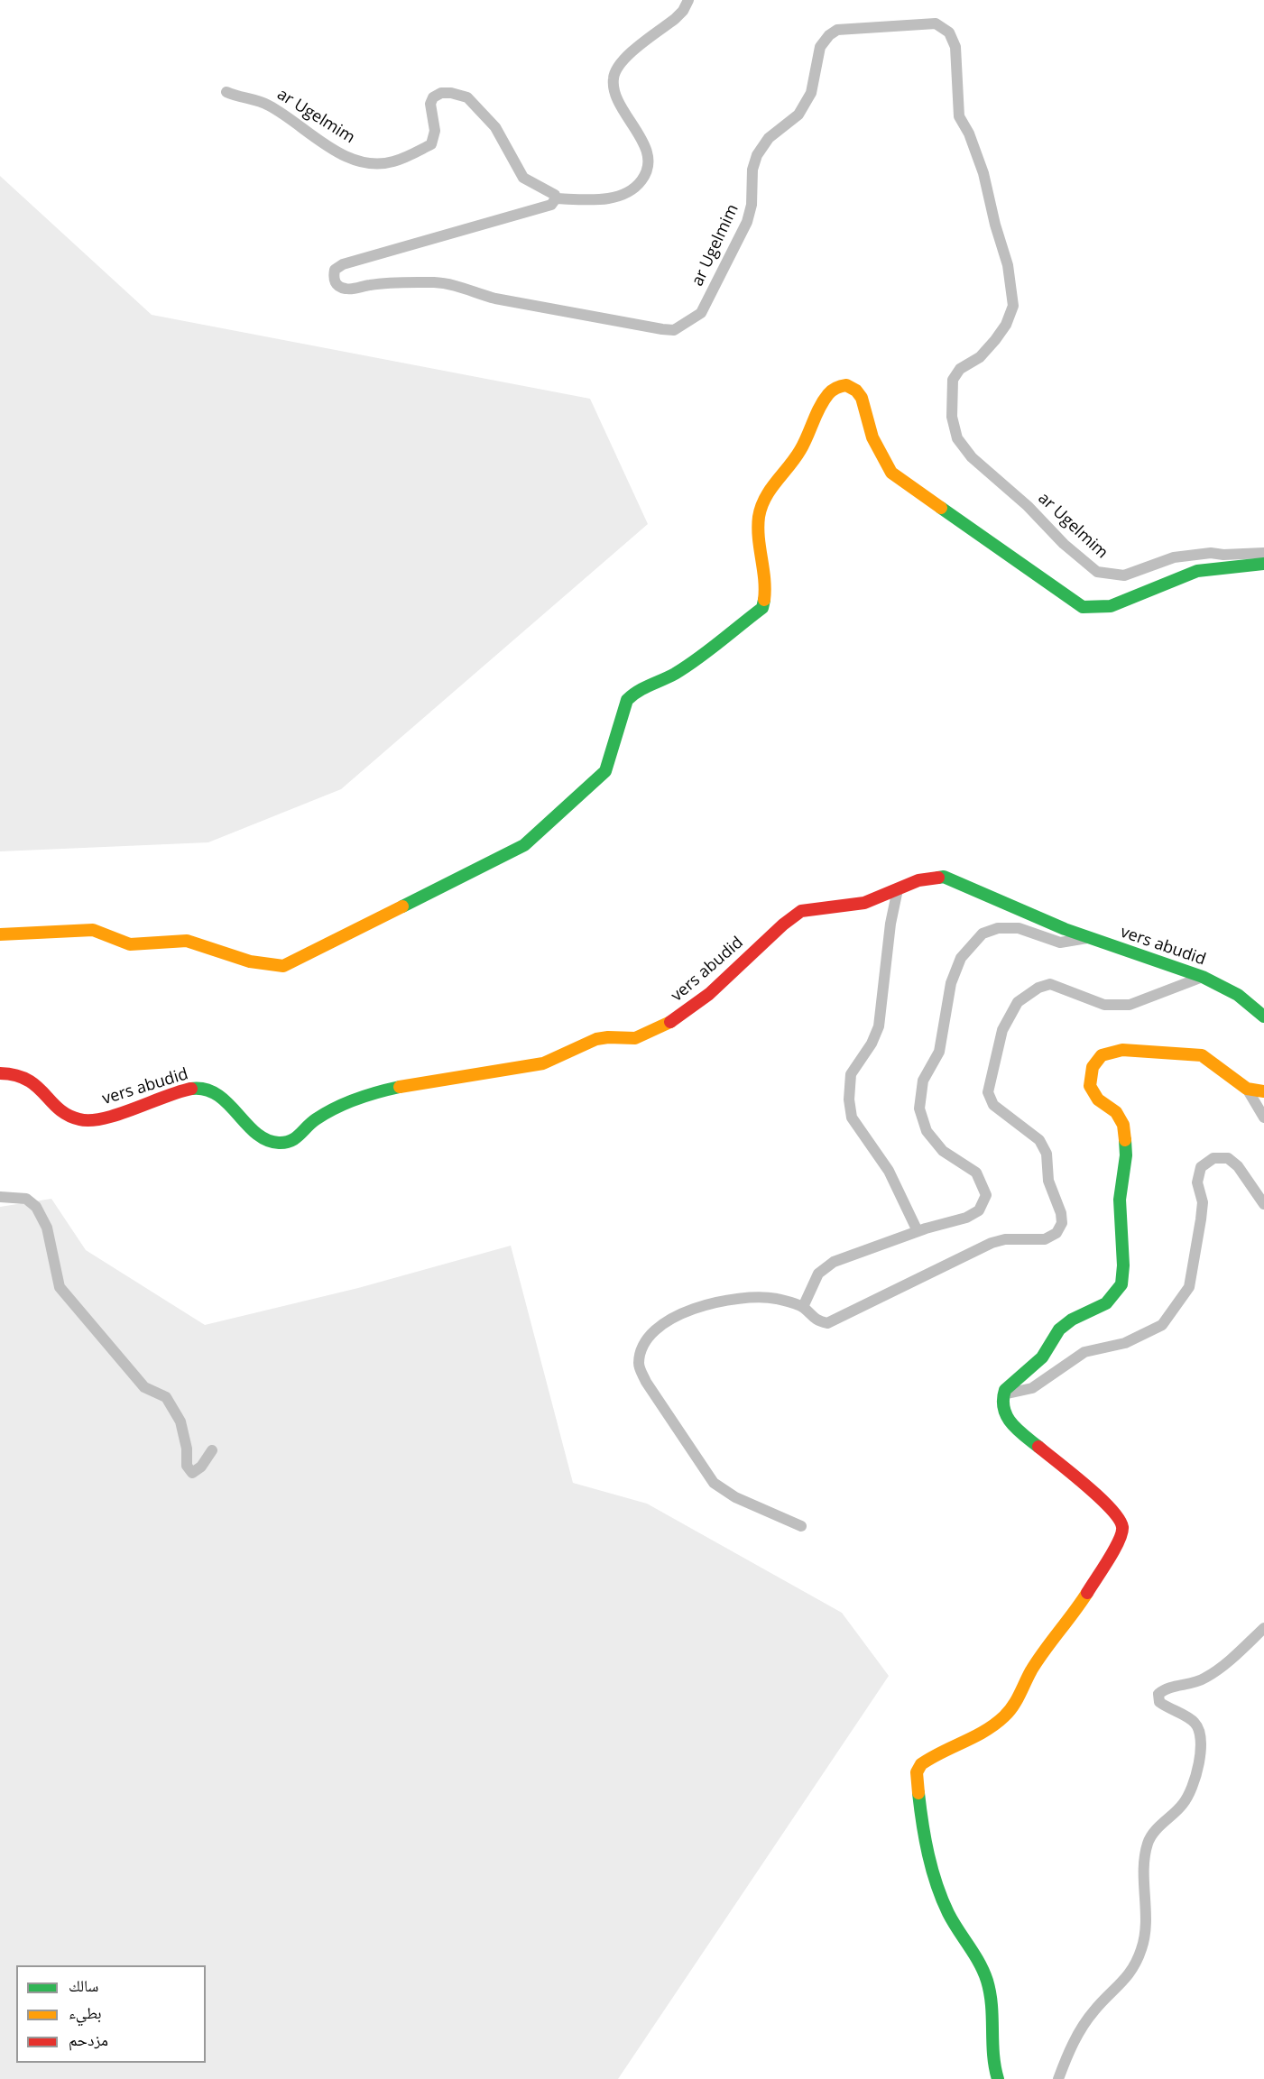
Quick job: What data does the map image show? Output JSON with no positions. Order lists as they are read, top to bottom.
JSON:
{
  "streets": {
    "street": ["ar Ugelmim", "vers abudid"]
  },
  "legend": ["سالك", "بطيء", "مزدحم"]
}
